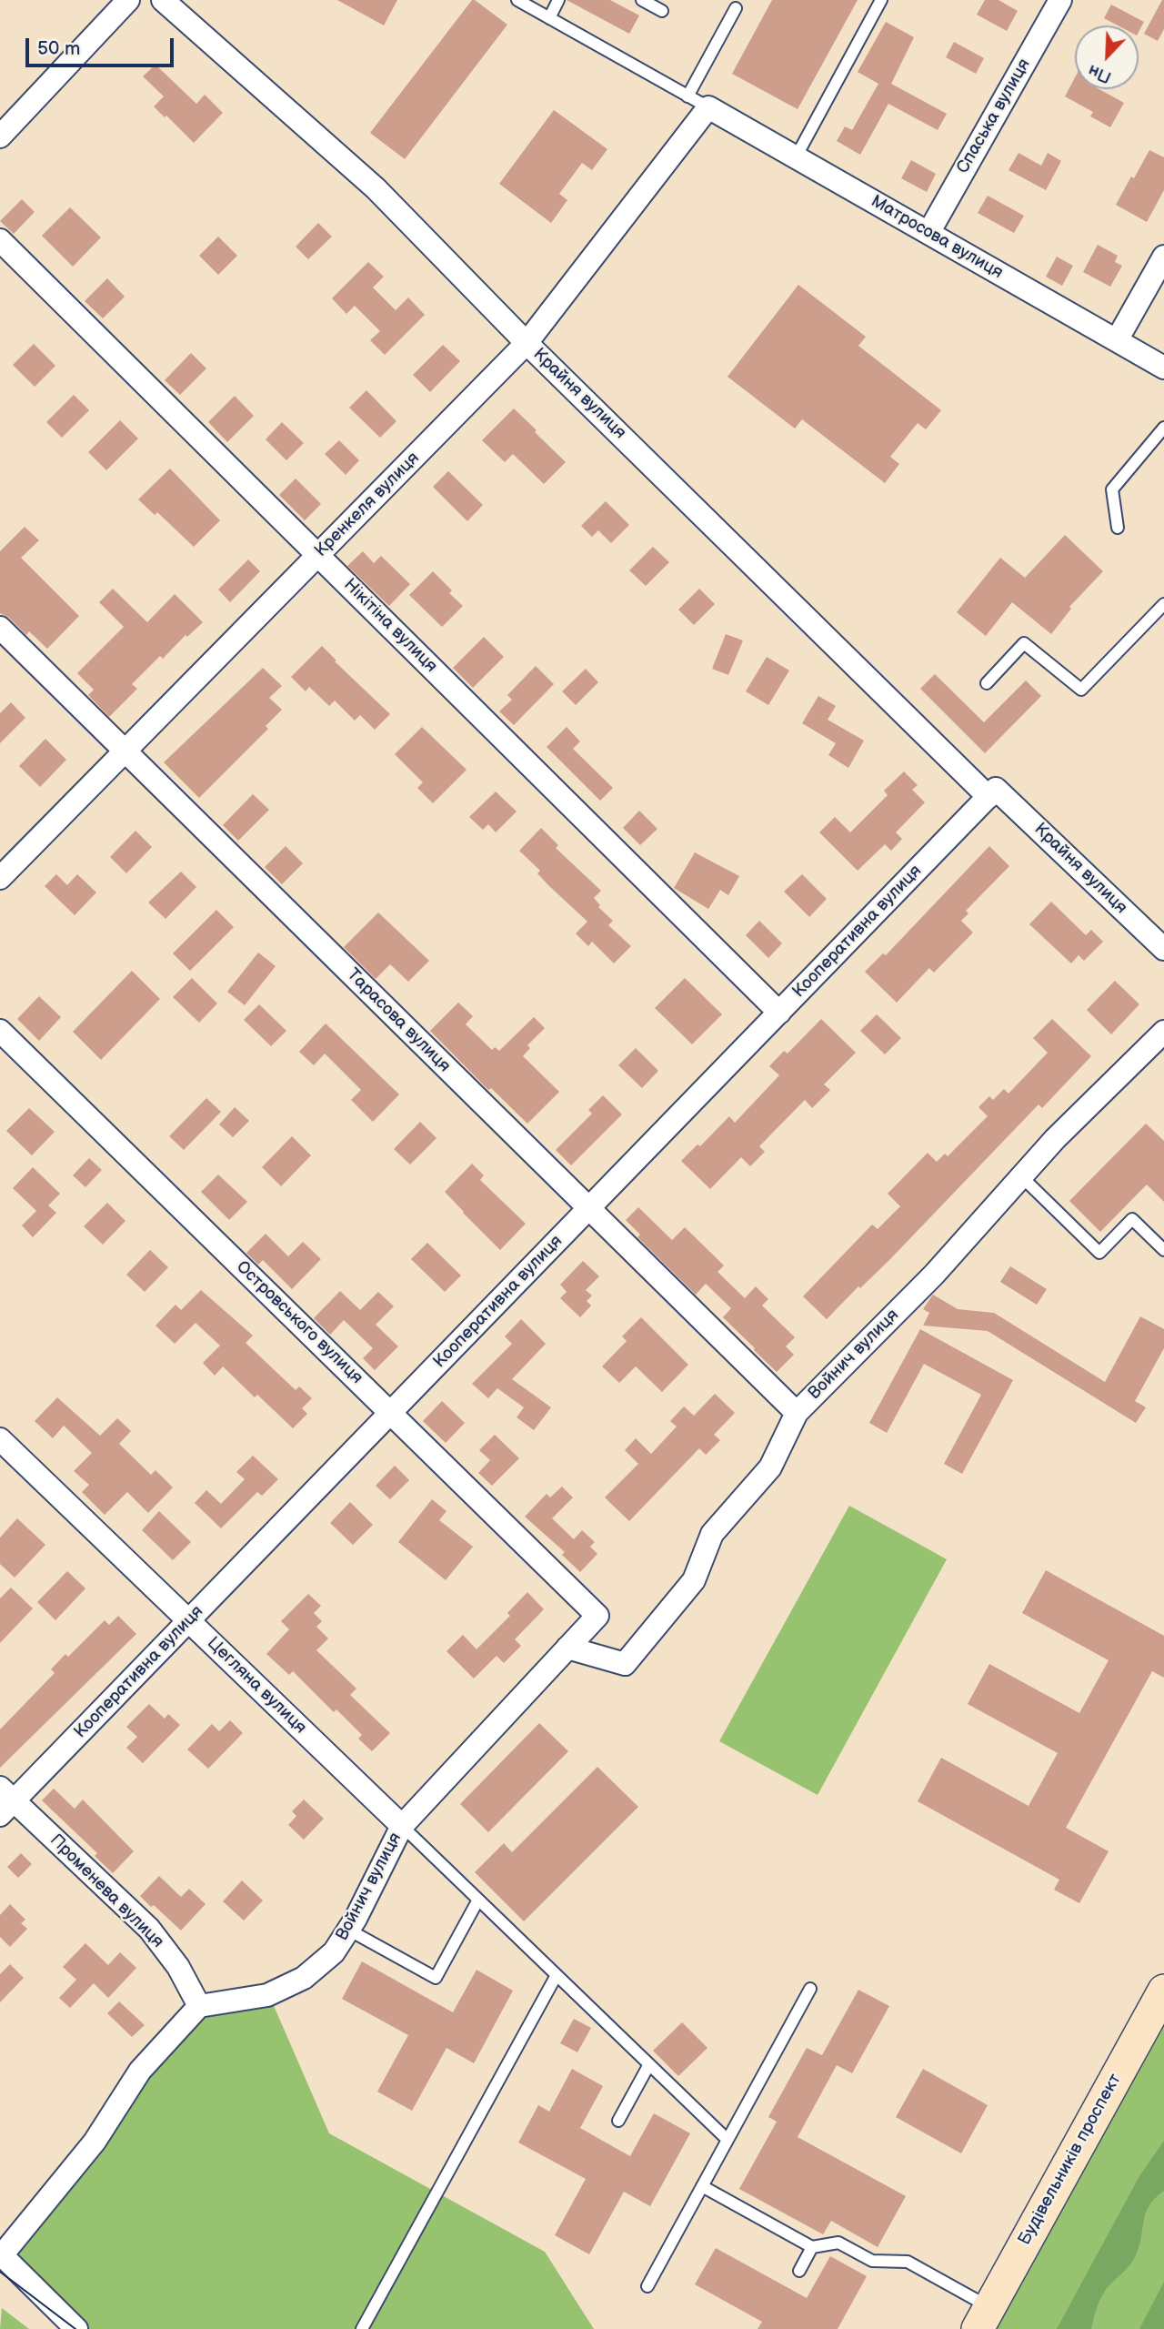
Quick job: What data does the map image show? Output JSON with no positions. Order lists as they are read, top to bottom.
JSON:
{
  "streets": {
    "main road": ["Будівельників проспект"],
    "street": [
      "Спаська вулиця",
      "Матросова вулиця",
      "Крайня вулиця",
      "Кренкеля вулиця",
      "Нікітіна вулиця",
      "Кооперативна вулиця",
      "Тарасова вулиця",
      "Островського вулиця",
      "Войнич вулиця",
      "Цегляна вулиця",
      "Променева вулиця"
    ]
  },
  "crossings": [
    ["Спаська вулиця", "Матросова вулиця"],
    ["Матросова вулиця", "Кренкеля вулиця"],
    ["Крайня вулиця", "Кренкеля вулиця"],
    ["Крайня вулиця", "Кооперативна вулиця"],
    ["Кренкеля вулиця", "Нікітіна вулиця"],
    ["Кренкеля вулиця", "Тарасова вулиця"],
    ["Нікітіна вулиця", "Кооперативна вулиця"],
    ["Кооперативна вулиця", "Тарасова вулиця"],
    ["Кооперативна вулиця", "Островського вулиця"],
    ["Кооперативна вулиця", "Цегляна вулиця"],
    ["Кооперативна вулиця", "Променева вулиця"],
    ["Тарасова вулиця", "Войнич вулиця"],
    ["Островського вулиця", "Войнич вулиця"],
    ["Войнич вулиця", "Цегляна вулиця"],
    ["Войнич вулиця", "Променева вулиця"]
  ],
  "scale_bar": "50 m",
  "north": "bottom left"
}
